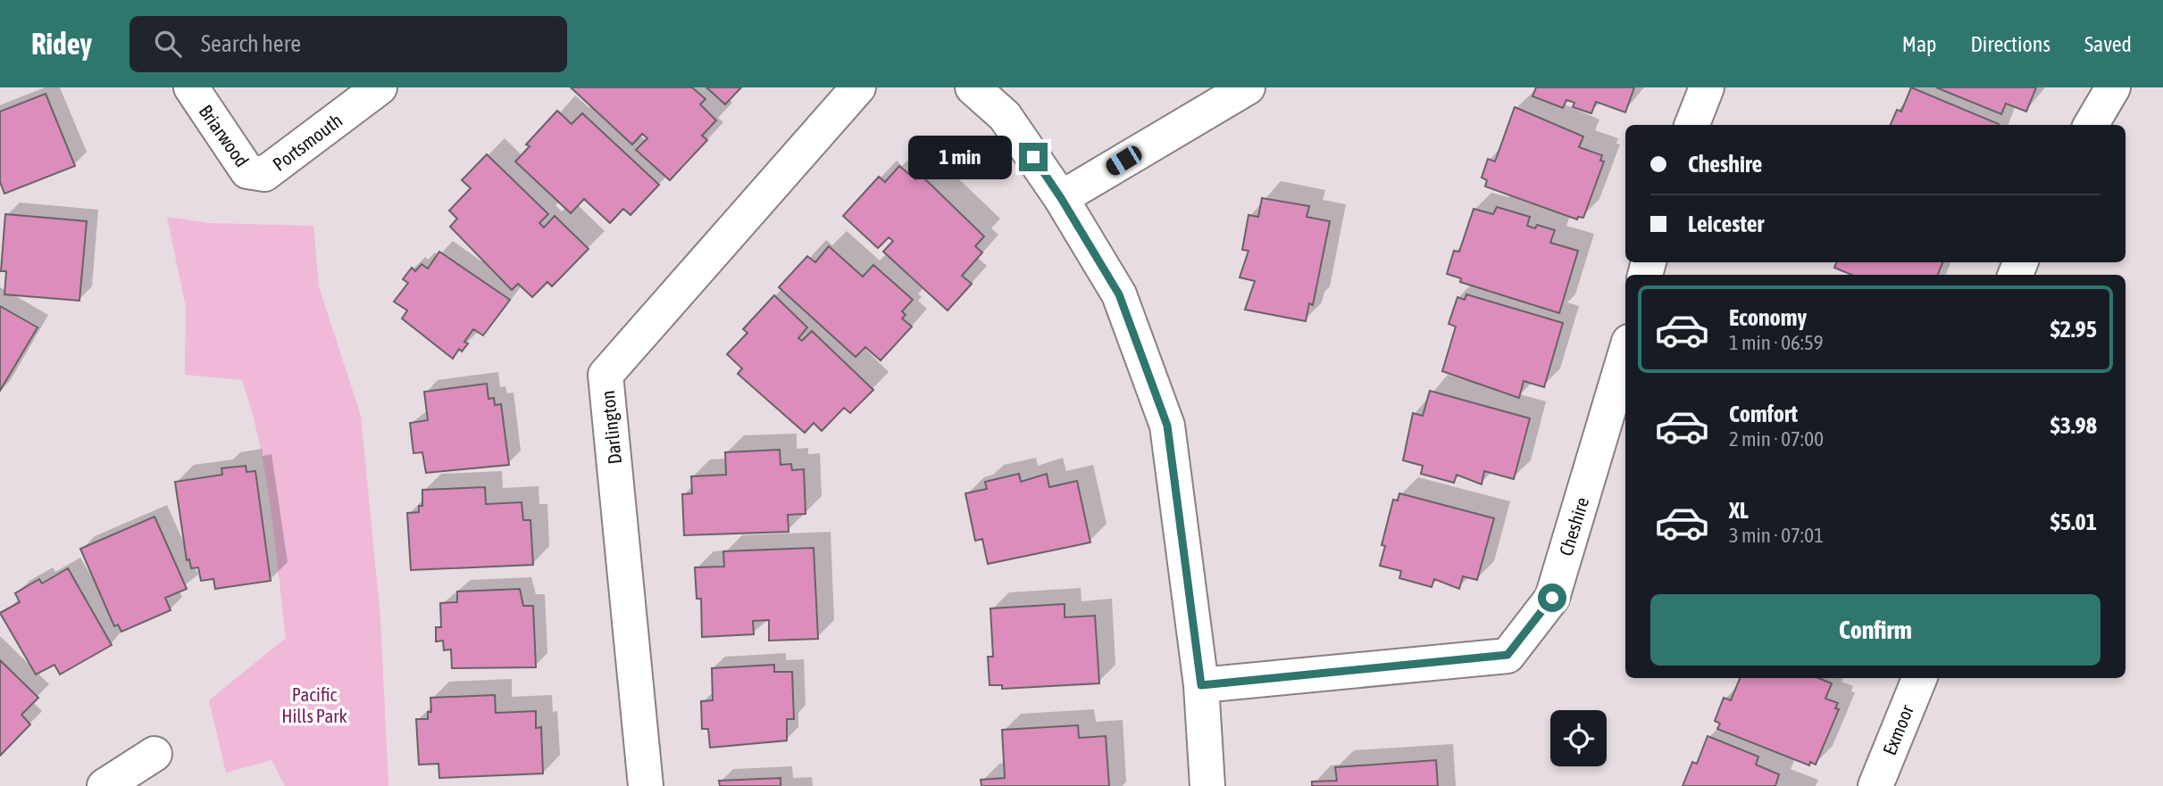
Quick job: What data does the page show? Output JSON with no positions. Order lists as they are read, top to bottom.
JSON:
{
  "streets": {
    "street": [
      "Briarwood",
      "Portsmouth",
      "Darlington",
      "Cheshire",
      "Exmoor"
    ]
  },
  "crossings": [
    ["Briarwood", "Portsmouth"]
  ],
  "parks": ["Pacific Hills Park"],
  "page": {
    "header": "Ridey",
    "search": "Search here",
    "nav": ["Map", "Directions", "Saved"],
    "banner": ["Cheshire", "Leicester"],
    "bubble": "1 min",
    "list": [
      {
        "name": "Economy",
        "note": "1 min · 06:59",
        "value": "$2.95"
      },
      {
        "name": "Comfort",
        "note": "2 min · 07:00",
        "value": "$3.98"
      },
      {
        "name": "XL",
        "note": "3 min · 07:01",
        "value": "$5.01"
      }
    ],
    "buttons": "Confirm"
  }
}
